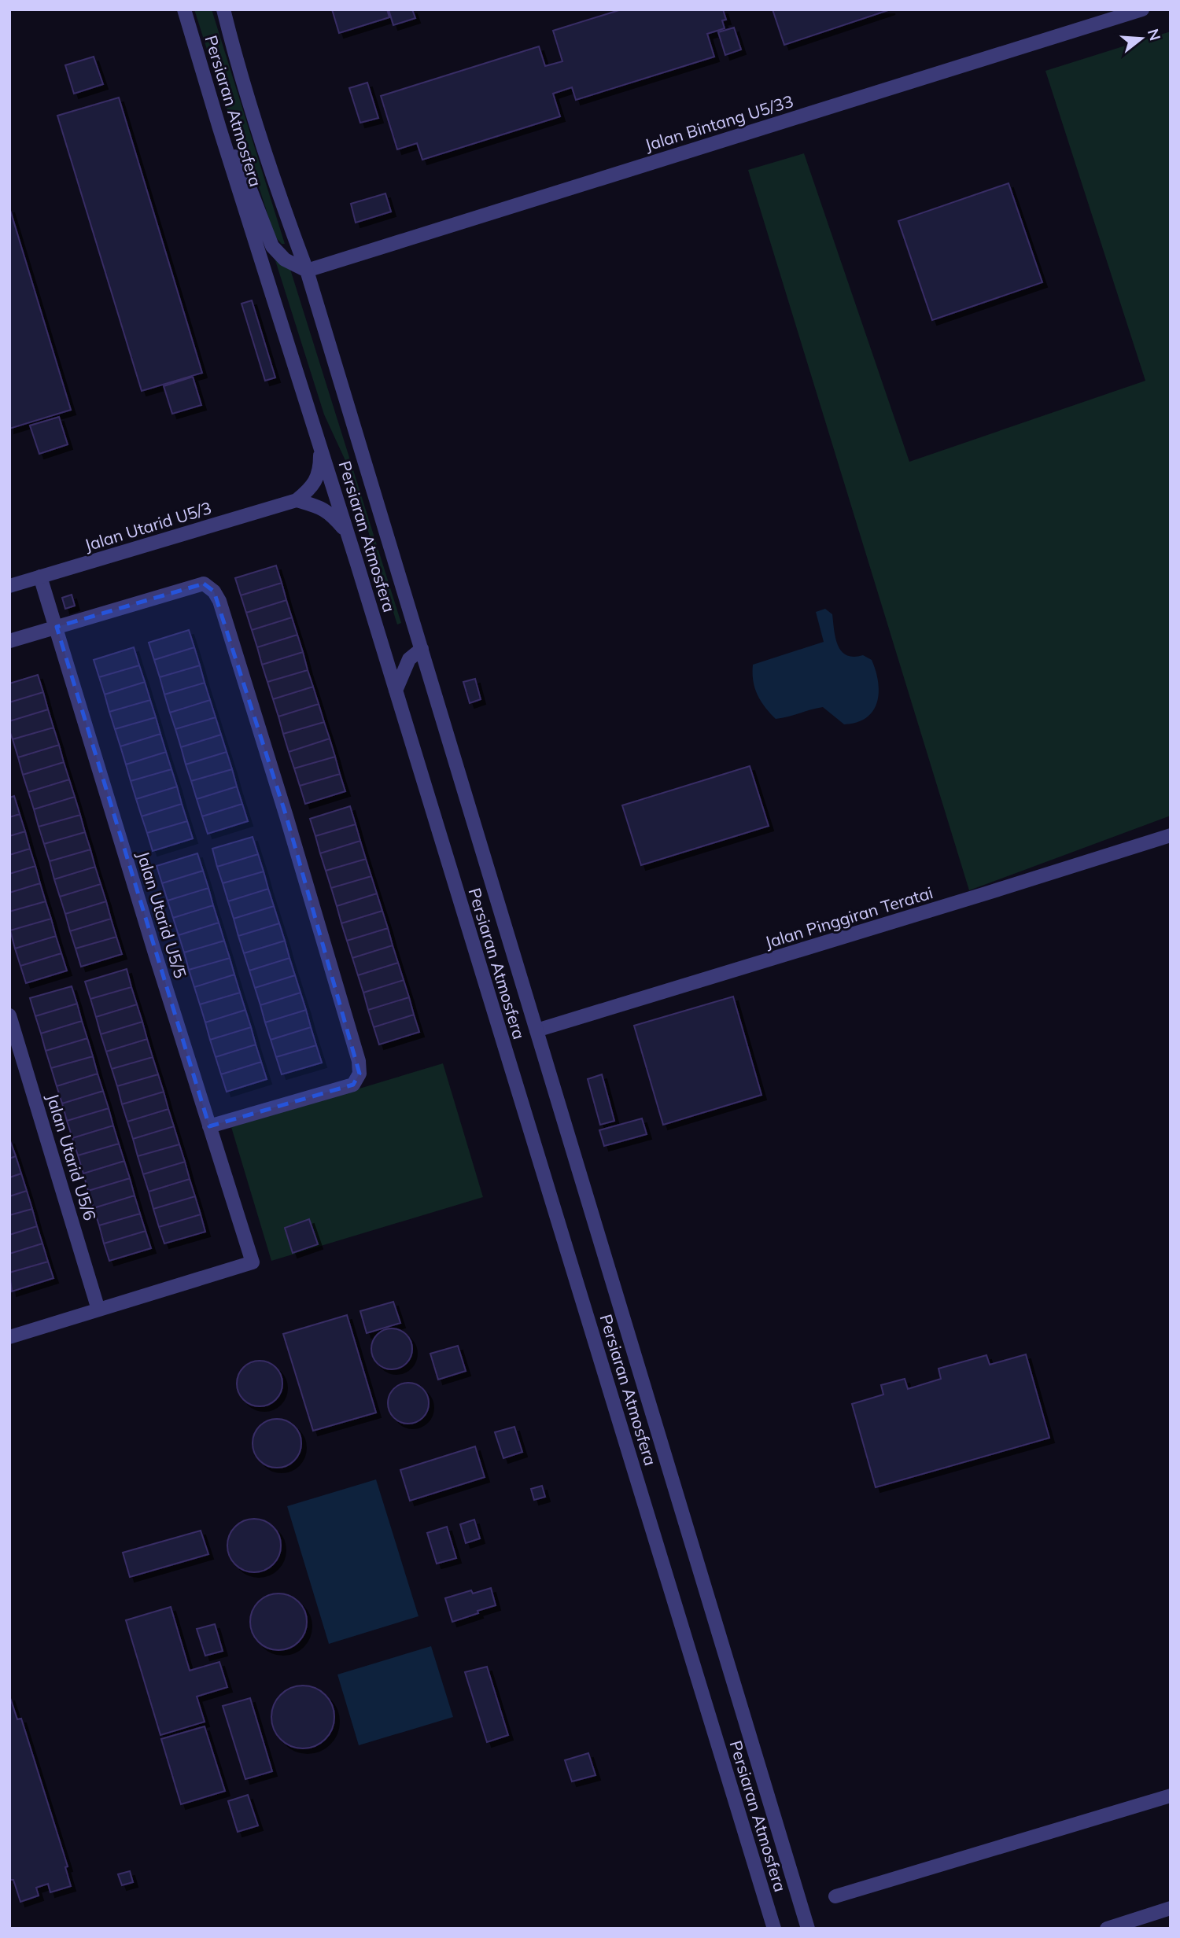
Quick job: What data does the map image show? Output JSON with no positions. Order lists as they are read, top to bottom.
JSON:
{
  "streets": {
    "street": [
      "Persiaran Atmosfera",
      "Jalan Bintang U5/33",
      "Jalan Utarid U5/3",
      "Jalan Utarid U5/5",
      "Jalan Pinggiran Teratai",
      "Jalan Utarid U5/6"
    ]
  },
  "crossings": [
    ["Persiaran Atmosfera", "Jalan Bintang U5/33"],
    ["Persiaran Atmosfera", "Jalan Pinggiran Teratai"],
    ["Jalan Utarid U5/3", "Jalan Utarid U5/5"],
    ["Jalan Utarid U5/5", "Jalan Utarid U5/6"]
  ],
  "north": "right"
}
